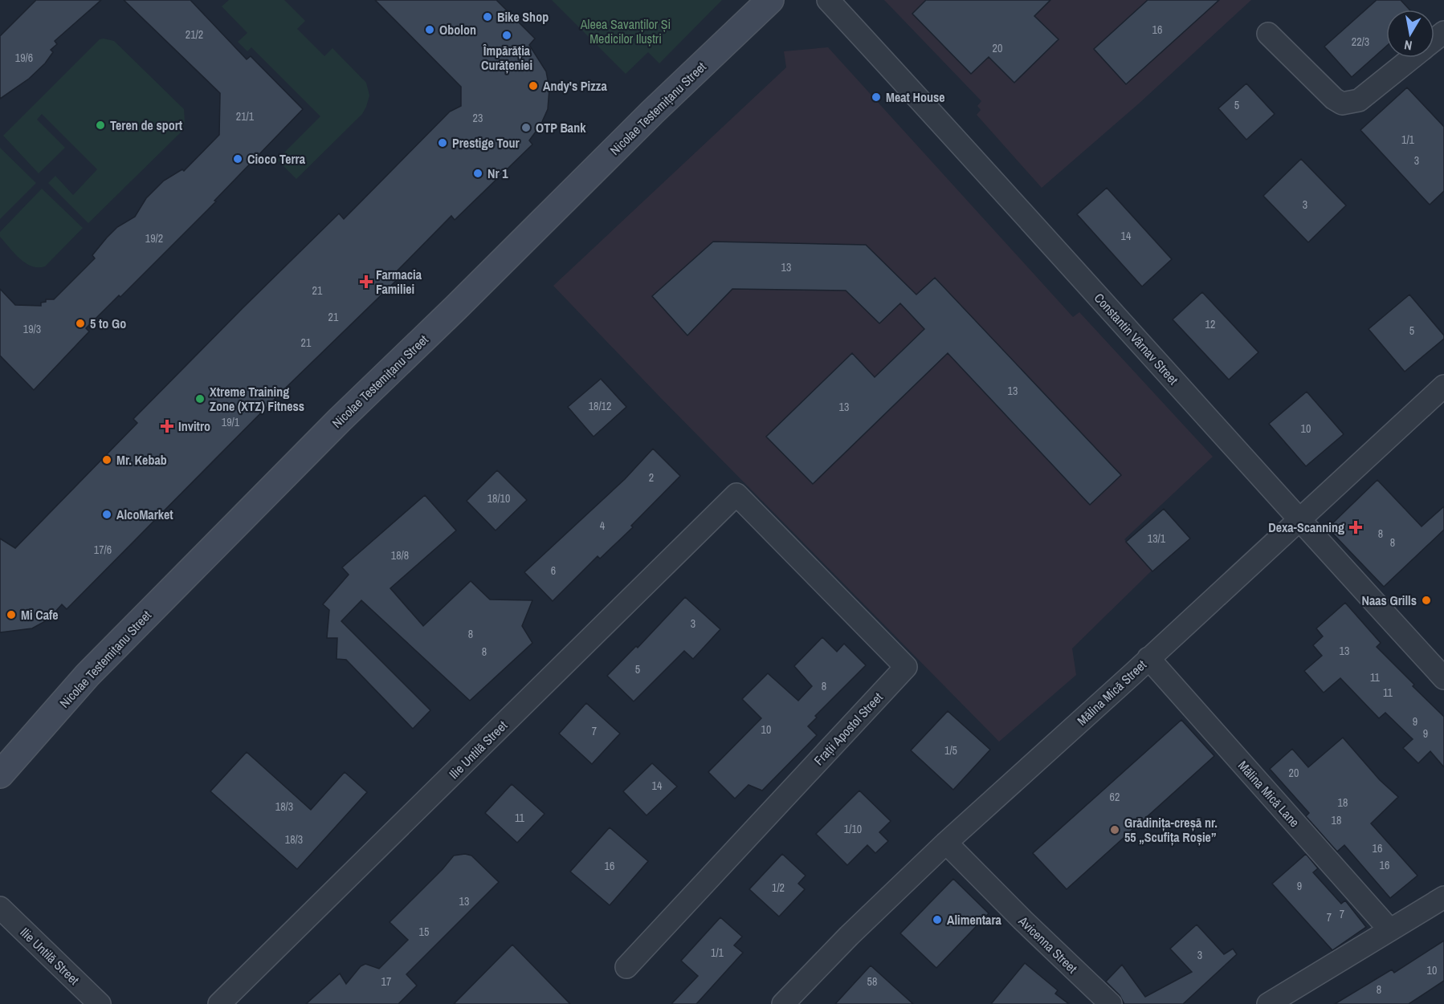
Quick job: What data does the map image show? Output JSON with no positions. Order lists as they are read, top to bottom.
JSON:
{
  "streets": {
    "main road": ["Nicolae Testemițanu Street"],
    "street": [
      "Constantin Vârnav Street",
      "Mălina Mică Street",
      "Frații Apostol Street",
      "Ilie Untilă Street",
      "Mălina Mică Lane",
      "Avicenna Street"
    ]
  },
  "crossings": [
    ["Constantin Vârnav Street", "Mălina Mică Street"],
    ["Mălina Mică Street", "Mălina Mică Lane"],
    ["Mălina Mică Street", "Avicenna Street"],
    ["Frații Apostol Street", "Ilie Untilă Street"]
  ],
  "parks": ["Aleea Savanților Și Medicilor Iluștri"],
  "places": {
    "other": [
      "Bike Shop",
      "Obolon",
      "Împărăția Curățeniei",
      "Andy's Pizza",
      "Meat House",
      "Teren de sport",
      "OTP Bank",
      "Prestige Tour",
      "Cioco Terra",
      "Nr 1",
      "5 to Go",
      "Xtreme Training Zone (XTZ) Fitness",
      "Mr. Kebab",
      "AlcoMarket",
      "Naas Grills",
      "Mi Cafe",
      "Grădinița-creșă nr. 55 „Scufița Roșie”",
      "Alimentara"
    ],
    "health": ["Farmacia Familiei", "Invitro", "Dexa-Scanning"]
  },
  "house_numbers": [
    "16",
    "21/2",
    "22/3",
    "20",
    "19/6",
    "5",
    "21/1",
    "23",
    "1/1",
    "3",
    "3",
    "14",
    "19/2",
    "13",
    "21",
    "21",
    "12",
    "19/3",
    "5",
    "21",
    "13",
    "18/12",
    "13",
    "19/1",
    "10",
    "2",
    "18/10",
    "4",
    "8",
    "13/1",
    "8",
    "17/6",
    "18/8",
    "6",
    "3",
    "8",
    "13",
    "8",
    "5",
    "11",
    "8",
    "11",
    "9",
    "10",
    "7",
    "9",
    "1/5",
    "20",
    "14",
    "62",
    "18",
    "18/3",
    "11",
    "18",
    "1/10",
    "18/3",
    "16",
    "16",
    "16",
    "9",
    "1/2",
    "13",
    "7",
    "7",
    "15",
    "1/1",
    "3",
    "10",
    "17",
    "58",
    "8"
  ],
  "north": "bottom"
}
